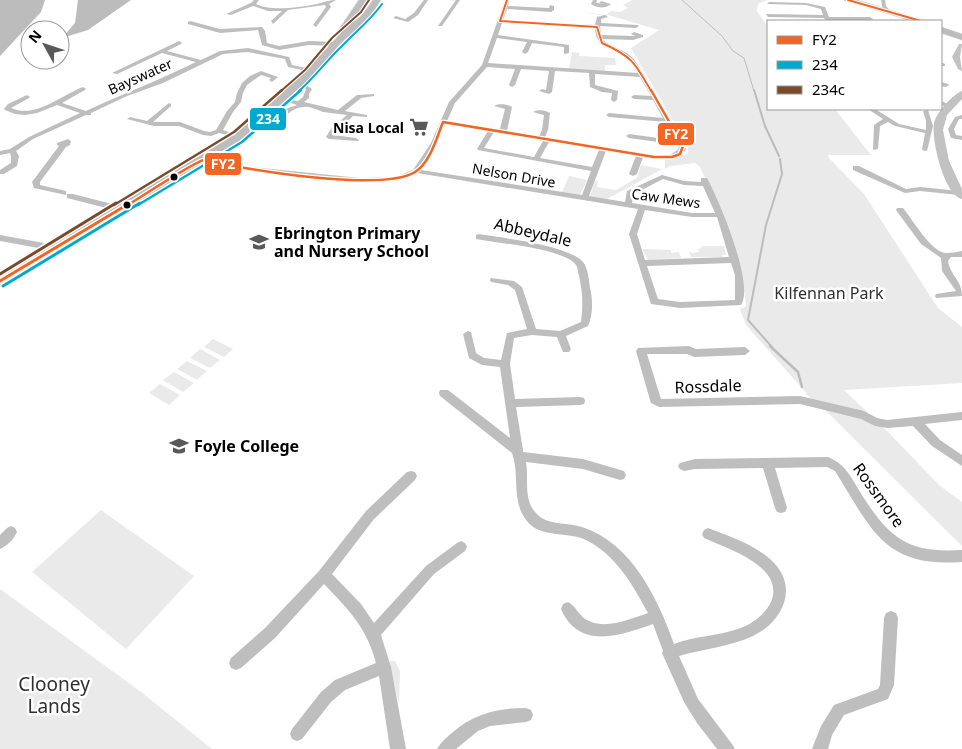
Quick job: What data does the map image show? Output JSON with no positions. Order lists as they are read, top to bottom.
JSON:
{
  "streets": {
    "street": [
      "Bayswater",
      "Nelson Drive",
      "Caw Mews",
      "Abbeydale",
      "Rossdale",
      "Rossmore"
    ]
  },
  "crossings": [
    ["Nelson Drive", "Caw Mews"]
  ],
  "parks": ["Kilfennan Park", "Clooney Lands"],
  "places": {
    "supermarket": ["Nisa Local"],
    "school or university": ["Ebrington Primary and Nursery School", "Foyle College"]
  },
  "lines": ["transit line FY2", "transit line 234c", "transit line 234"],
  "legend": ["FY2", "234", "234c"],
  "north": "top left"
}
